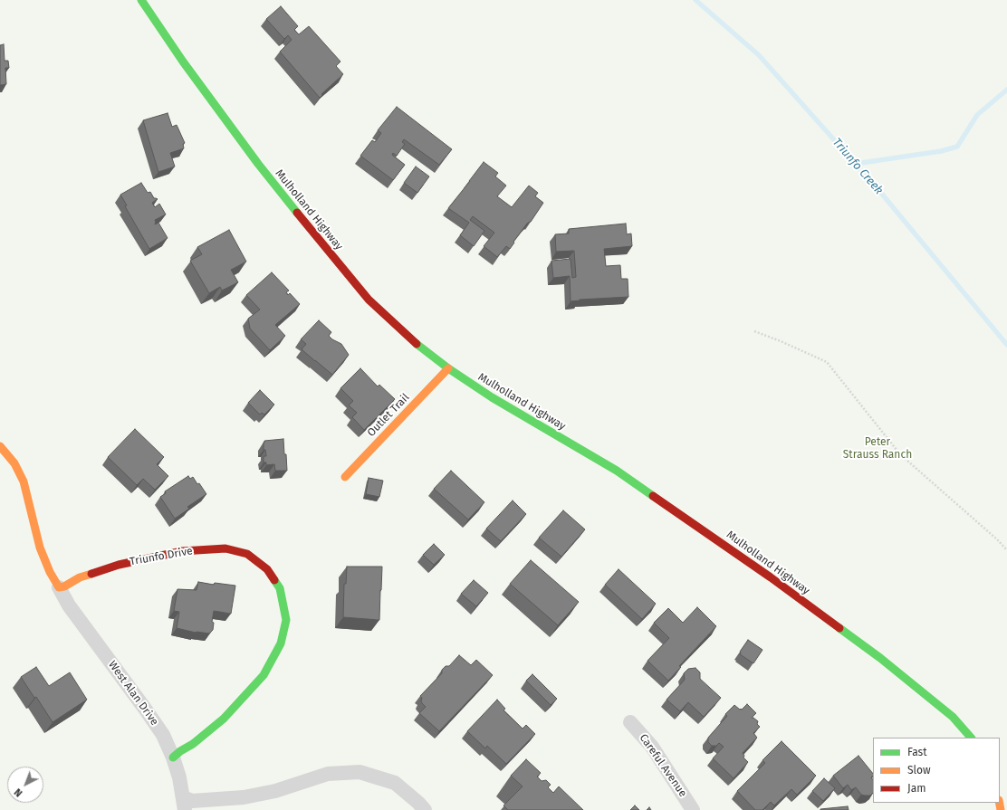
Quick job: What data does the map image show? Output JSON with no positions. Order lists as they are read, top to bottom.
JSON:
{
  "streets": {
    "main road": ["Mulholland Highway", "Outlet Trail", "Triunfo Drive"],
    "street": ["West Alan Drive", "Careful Avenue"]
  },
  "crossings": [
    ["Mulholland Highway", "Outlet Trail"],
    ["Triunfo Drive", "West Alan Drive"]
  ],
  "water": ["Triunfo Creek"],
  "parks": ["Peter Strauss Ranch"],
  "legend": ["Fast", "Slow", "Jam"],
  "north": "bottom left"
}
